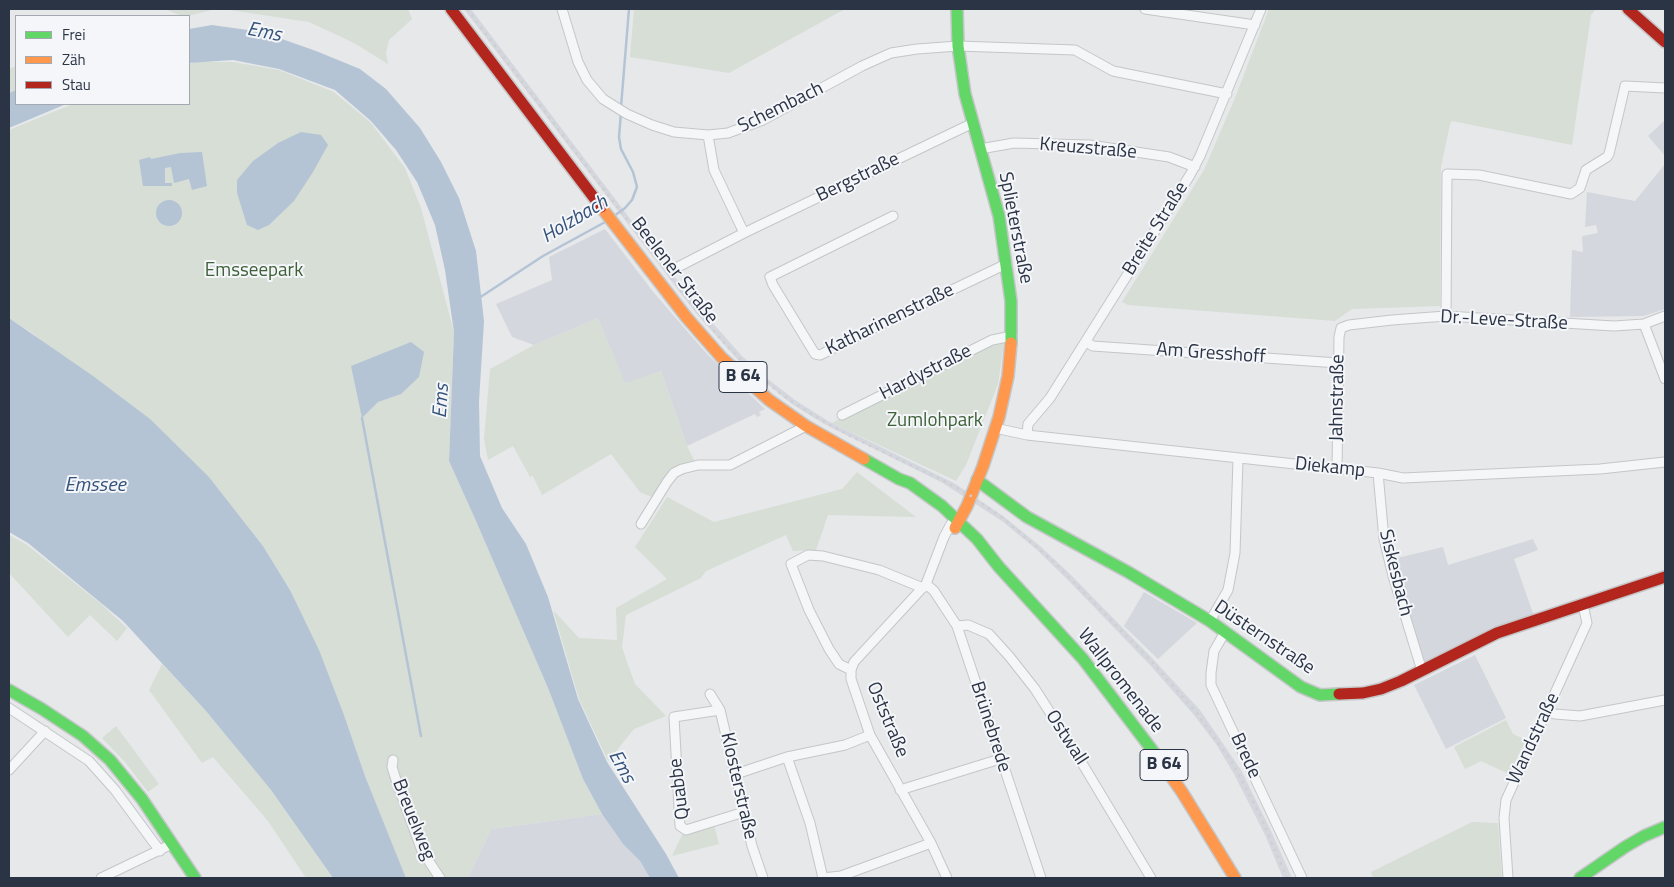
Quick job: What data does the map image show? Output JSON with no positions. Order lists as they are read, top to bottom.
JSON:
{
  "streets": {
    "street": [
      "Schembach",
      "Kreuzstraße",
      "Bergstraße",
      "Splieterstraße",
      "Breite Straße",
      "Beelener Straße",
      "Katharinenstraße",
      "Dr.-Leve-Straße",
      "Am Gresshoff",
      "Hardystraße",
      "B 64",
      "Jahnstraße",
      "Diekamp",
      "Siskesbach",
      "Düsternstraße",
      "Wallpromenade",
      "Oststraße",
      "Brünebrede",
      "Ostwall",
      "Wandstraße",
      "Brede",
      "Klosterstraße",
      "Quabbe",
      "Breuelweg"
    ]
  },
  "crossings": [
    ["Schembach", "Splieterstraße"],
    ["Schembach", "Breite Straße"],
    ["Kreuzstraße", "Splieterstraße"],
    ["Kreuzstraße", "Breite Straße"],
    ["Bergstraße", "Splieterstraße"],
    ["Splieterstraße", "Beelener Straße"],
    ["Splieterstraße", "Katharinenstraße"],
    ["Splieterstraße", "Hardystraße"],
    ["Splieterstraße", "Diekamp"],
    ["Splieterstraße", "Düsternstraße"],
    ["Splieterstraße", "Wallpromenade"],
    ["Splieterstraße", "Oststraße"],
    ["Breite Straße", "Am Gresshoff"],
    ["Breite Straße", "Diekamp"],
    ["Beelener Straße", "Wallpromenade"],
    ["Beelener Straße", "Oststraße"],
    ["Dr.-Leve-Straße", "Jahnstraße"],
    ["Am Gresshoff", "Jahnstraße"],
    ["Jahnstraße", "Diekamp"],
    ["Diekamp", "Siskesbach"],
    ["Siskesbach", "Düsternstraße"],
    ["Düsternstraße", "Wandstraße"],
    ["Düsternstraße", "Brede"],
    ["Wallpromenade", "Oststraße"],
    ["Oststraße", "Brünebrede"],
    ["Brünebrede", "Ostwall"],
    ["Klosterstraße", "Quabbe"]
  ],
  "water": ["Ems", "Holzbach", "Emssee"],
  "parks": ["Emsseepark", "Zumlohpark"],
  "legend": ["Frei", "Zäh", "Stau"]
}
